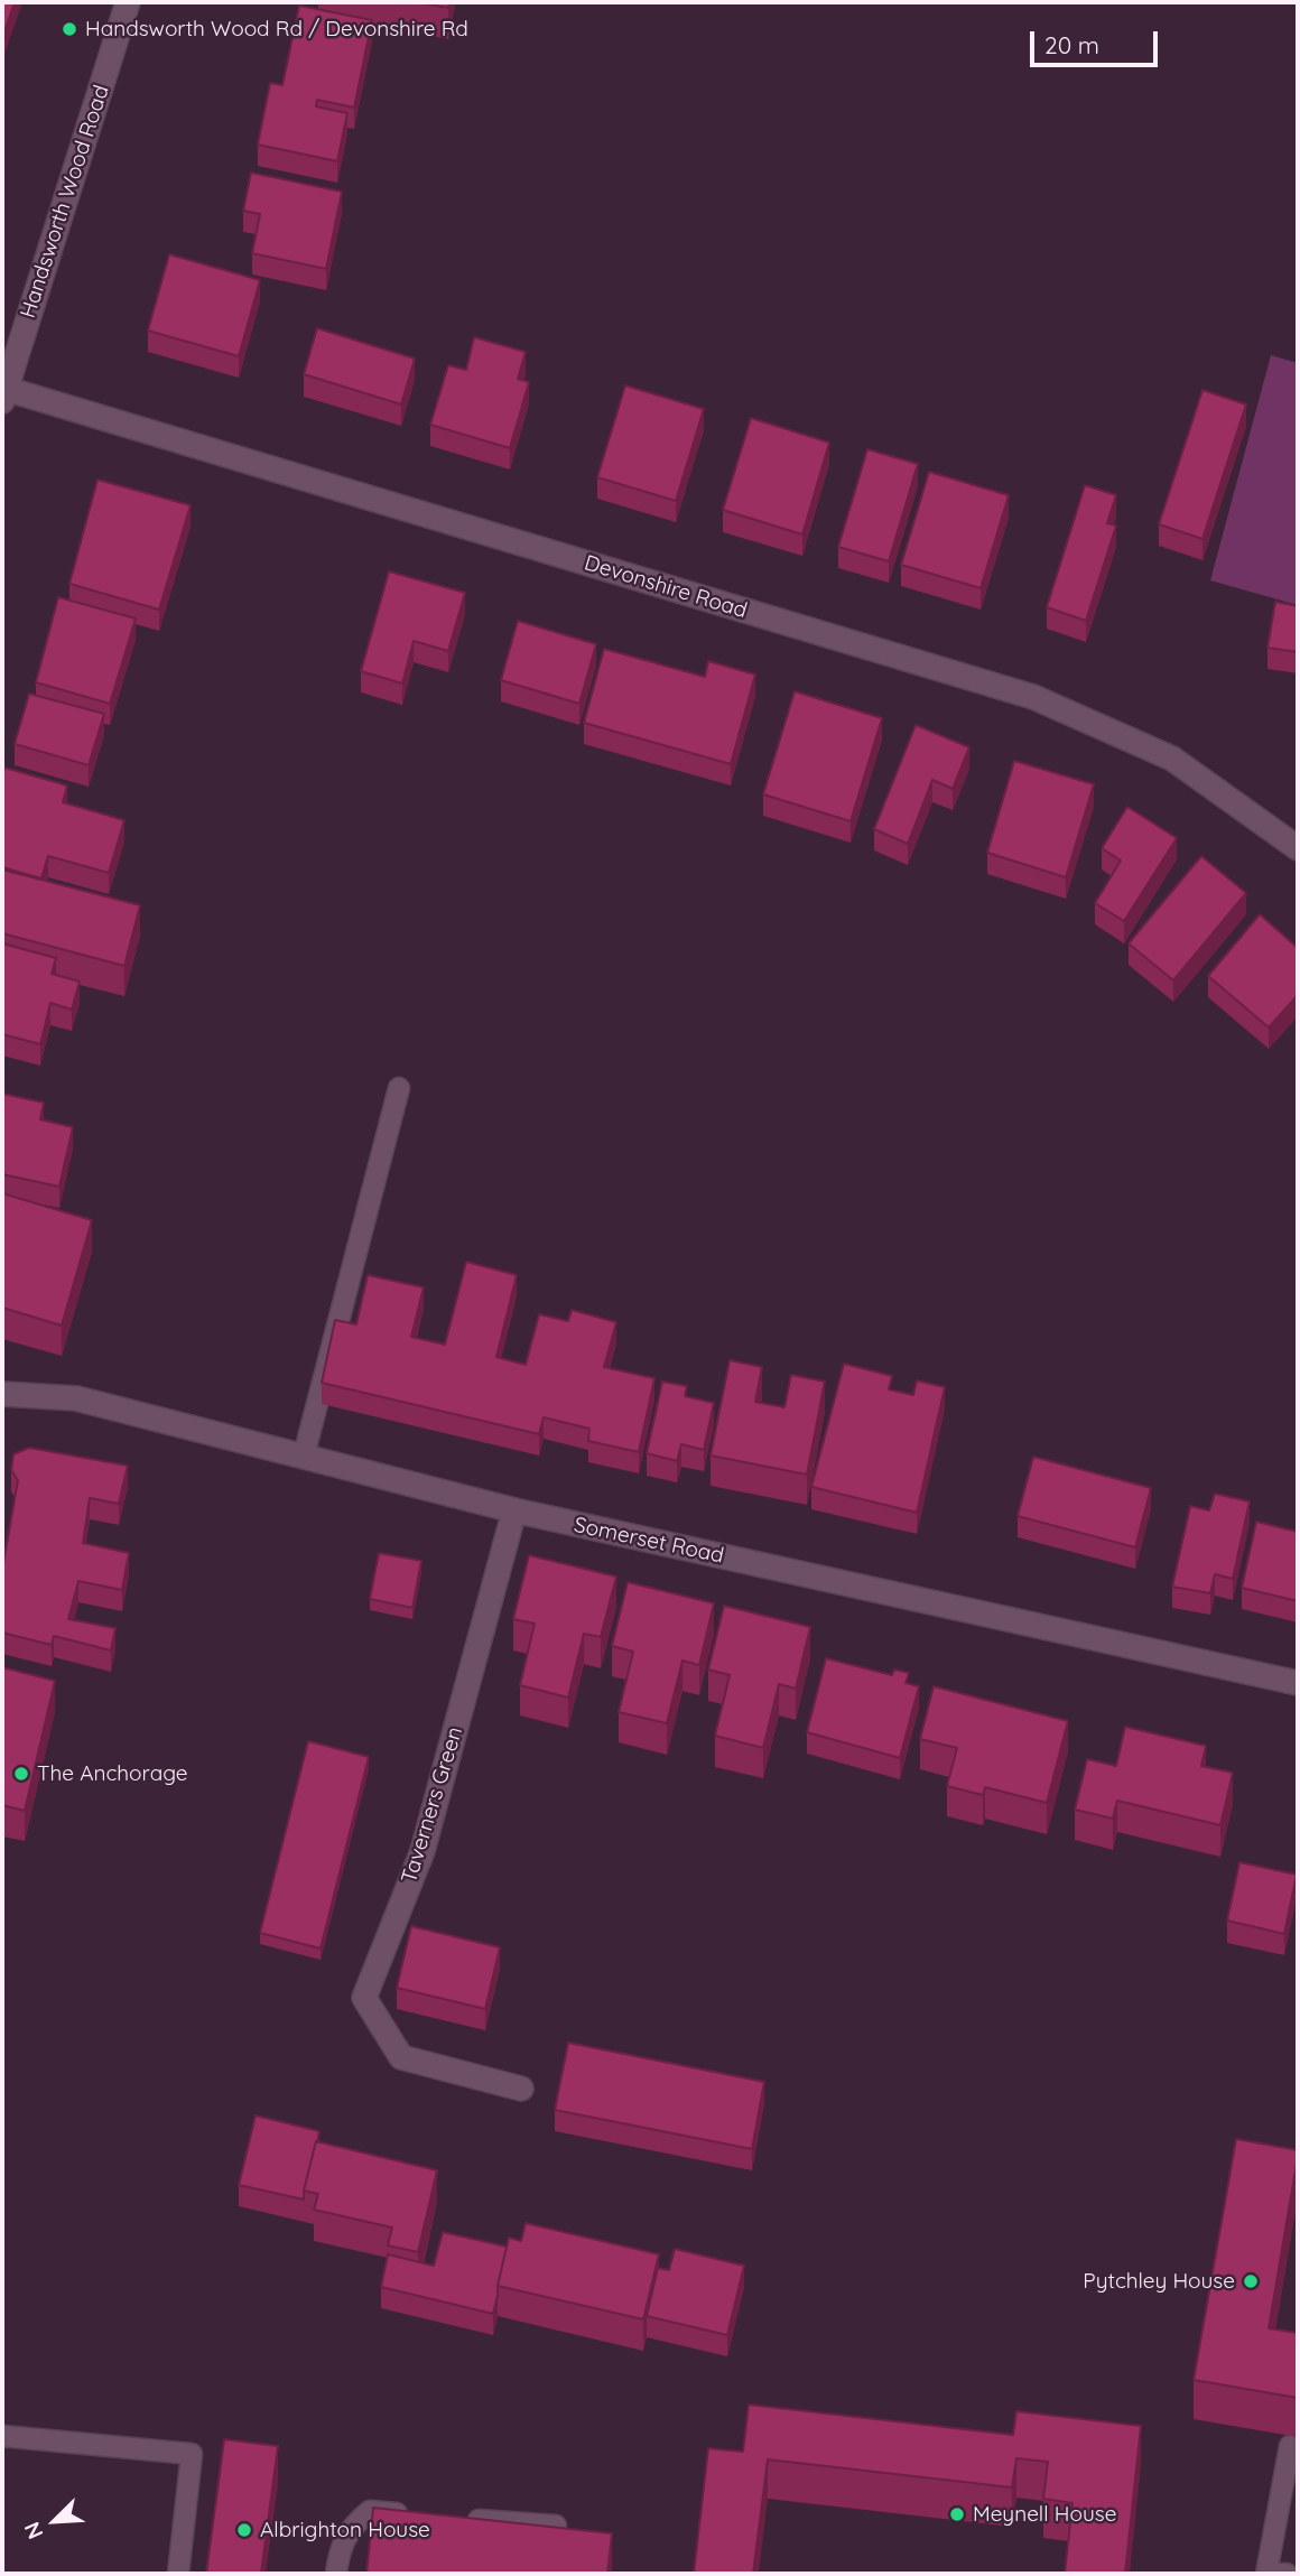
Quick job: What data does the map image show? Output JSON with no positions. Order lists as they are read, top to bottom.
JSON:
{
  "streets": {
    "street": [
      "Handsworth Wood Road",
      "Devonshire Road",
      "Somerset Road",
      "Taverners Green"
    ]
  },
  "crossings": [
    ["Handsworth Wood Road", "Devonshire Road"],
    ["Somerset Road", "Taverners Green"]
  ],
  "places": [
    "Handsworth Wood Rd / Devonshire Rd",
    "The Anchorage",
    "Pytchley House",
    "Meynell House",
    "Albrighton House"
  ],
  "scale_bar": "20 m",
  "north": "bottom left"
}
